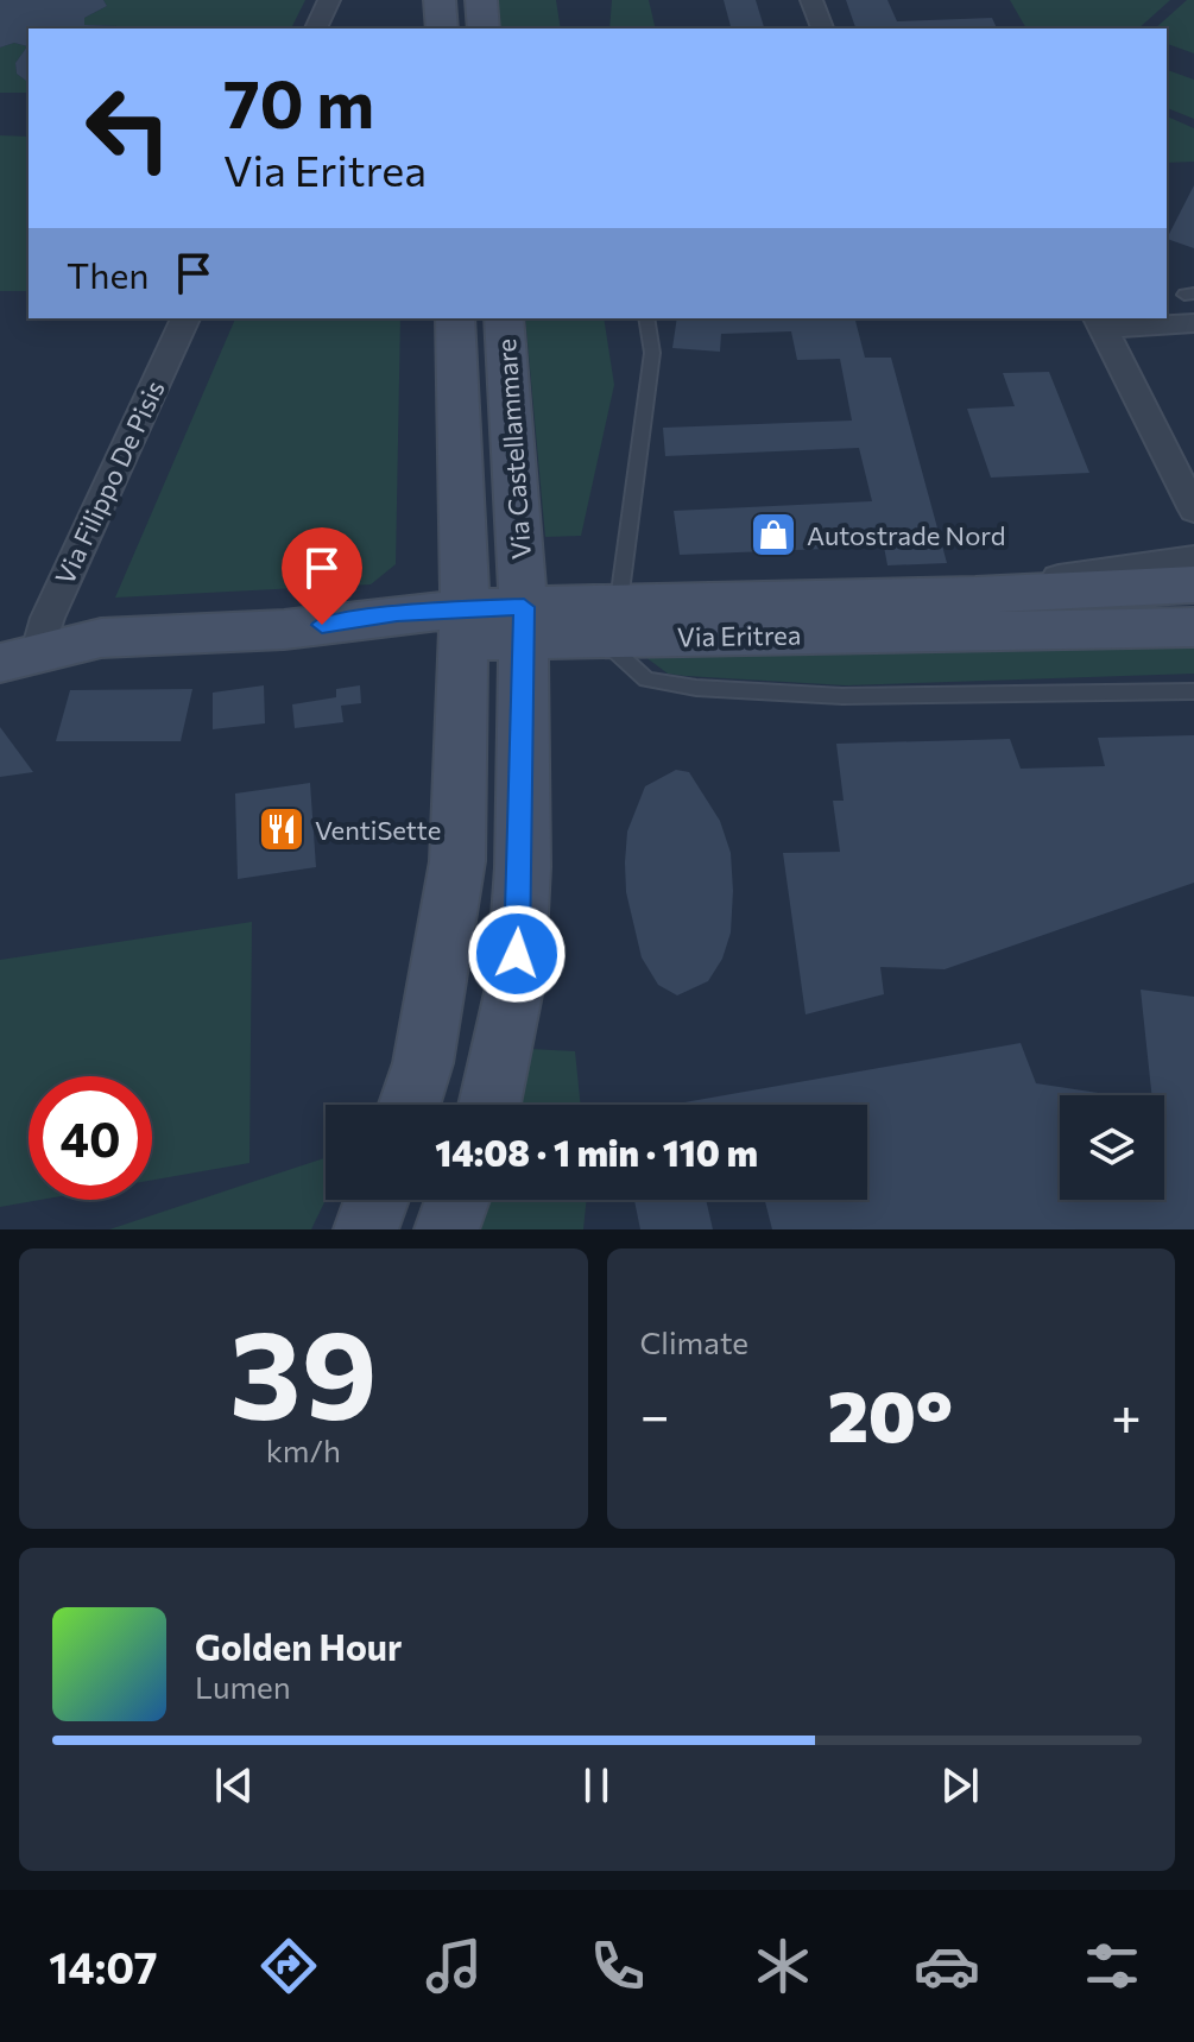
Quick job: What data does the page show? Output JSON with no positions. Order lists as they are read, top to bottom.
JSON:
{
  "streets": {
    "street": ["Via Castellammare", "Via Filippo De Pisis", "Via Eritrea"]
  },
  "crossings": [
    ["Via Castellammare", "Via Eritrea"],
    ["Via Filippo De Pisis", "Via Eritrea"]
  ],
  "places": {
    "shop": ["Autostrade Nord"],
    "restaurant": ["VentiSette"]
  },
  "page": {
    "turn": ["70 m", "Via Eritrea"],
    "then": "Then",
    "limit": "40",
    "trip": "14:08 · 1 min · 110 m",
    "tile": [
      ["39", "km/h"],
      "Climate"
    ],
    "heat": ["−", "20°", "+"],
    "song": ["Golden Hour", "Lumen"],
    "tabs": "14:07"
  }
}
